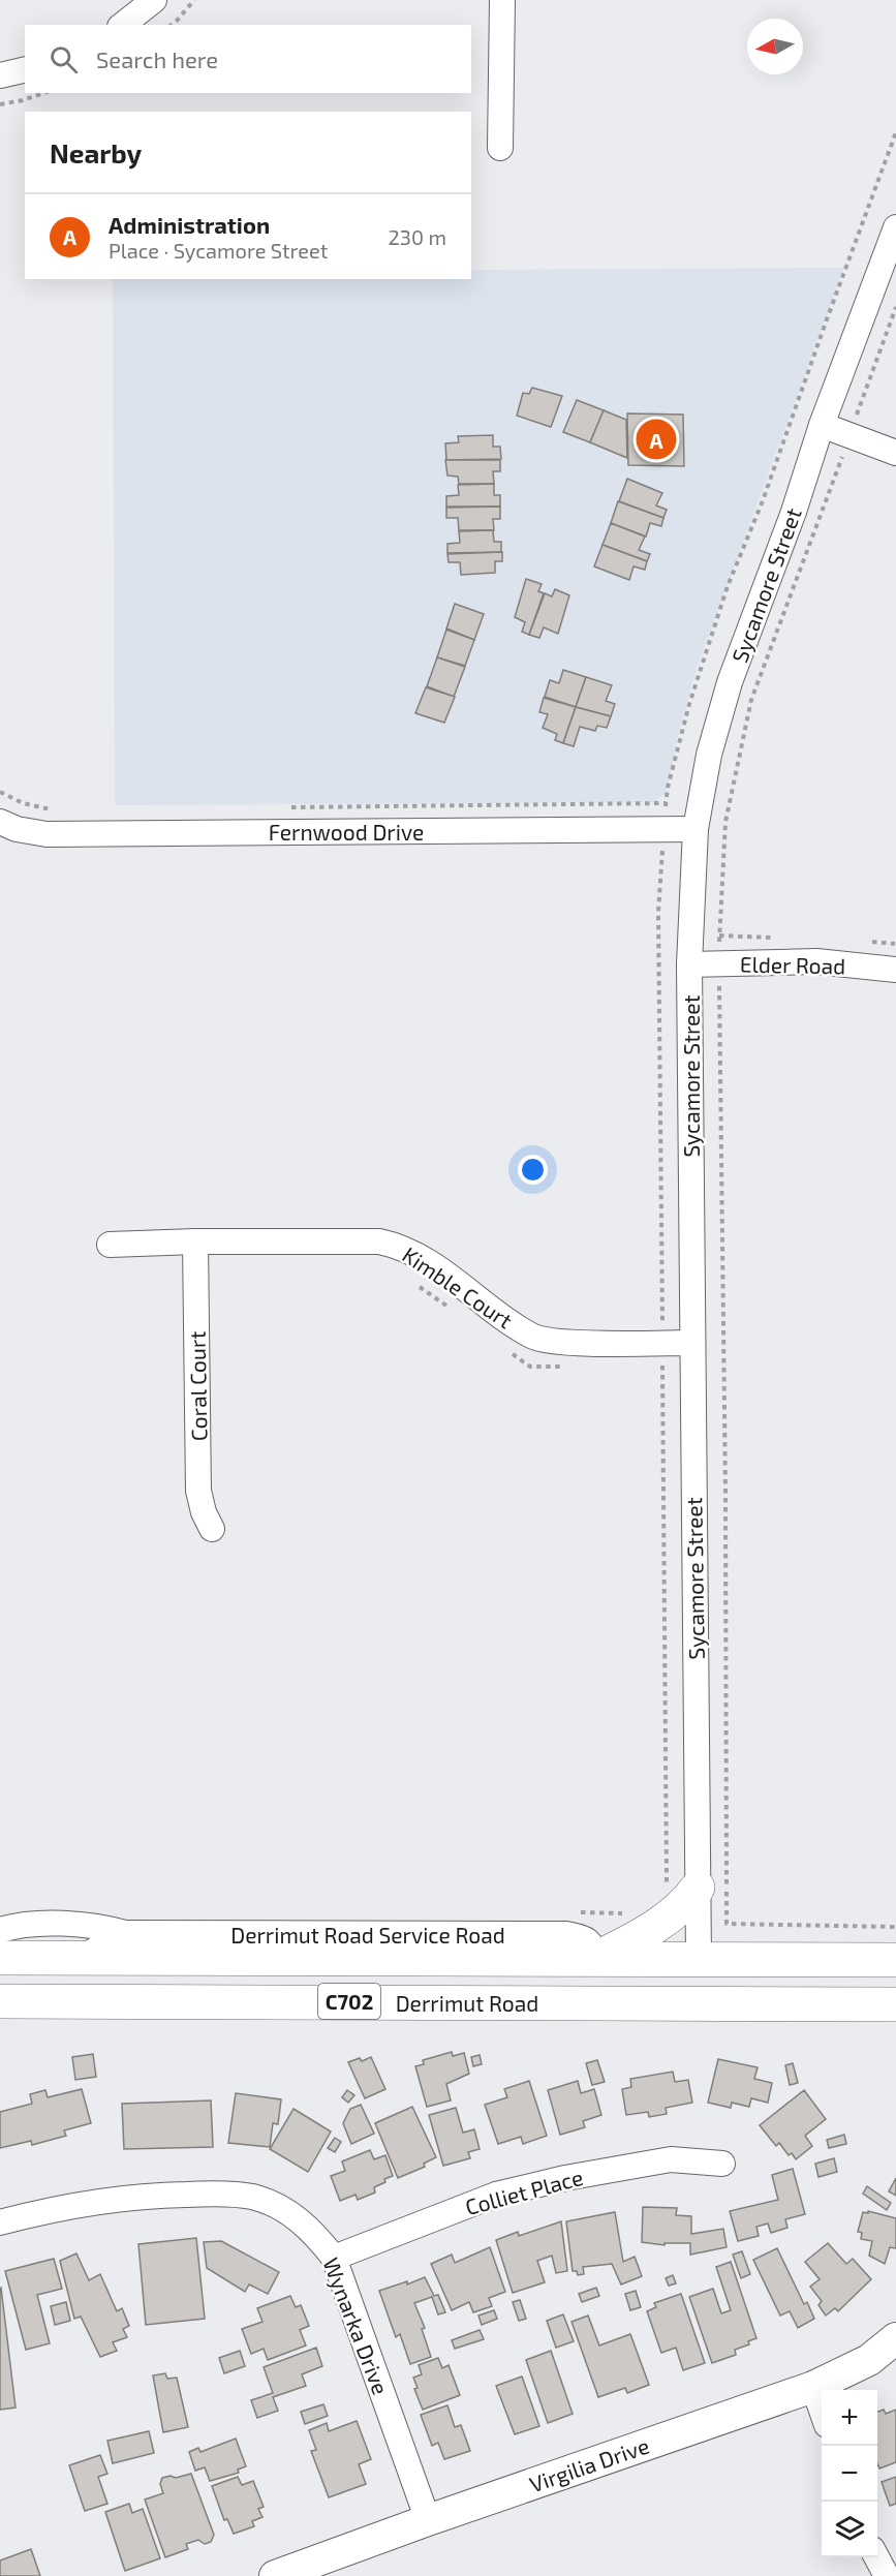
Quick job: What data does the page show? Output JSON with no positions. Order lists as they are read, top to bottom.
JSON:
{
  "streets": {
    "highway": ["C702", "Derrimut Road"],
    "street": [
      "Sycamore Street",
      "Fernwood Drive",
      "Elder Road",
      "Kimble Court",
      "Coral Court",
      "Derrimut Road Service Road",
      "Colliet Place",
      "Wynarka Drive",
      "Virgilia Drive"
    ]
  },
  "crossings": [
    ["Sycamore Street", "Fernwood Drive"],
    ["Sycamore Street", "Elder Road"],
    ["Sycamore Street", "Kimble Court"],
    ["Sycamore Street", "Derrimut Road"],
    ["Kimble Court", "Coral Court"],
    ["Derrimut Road Service Road", "Derrimut Road"],
    ["Colliet Place", "Wynarka Drive"],
    ["Wynarka Drive", "Virgilia Drive"]
  ],
  "north": "left",
  "page": {
    "search": "Search here",
    "heading": "Nearby",
    "list": [
      {
        "mark": "A",
        "name": "Administration",
        "note": "Place · Sycamore Street",
        "value": "230 m"
      }
    ],
    "pins": "A",
    "map_buttons": ["+", "−"]
  }
}
